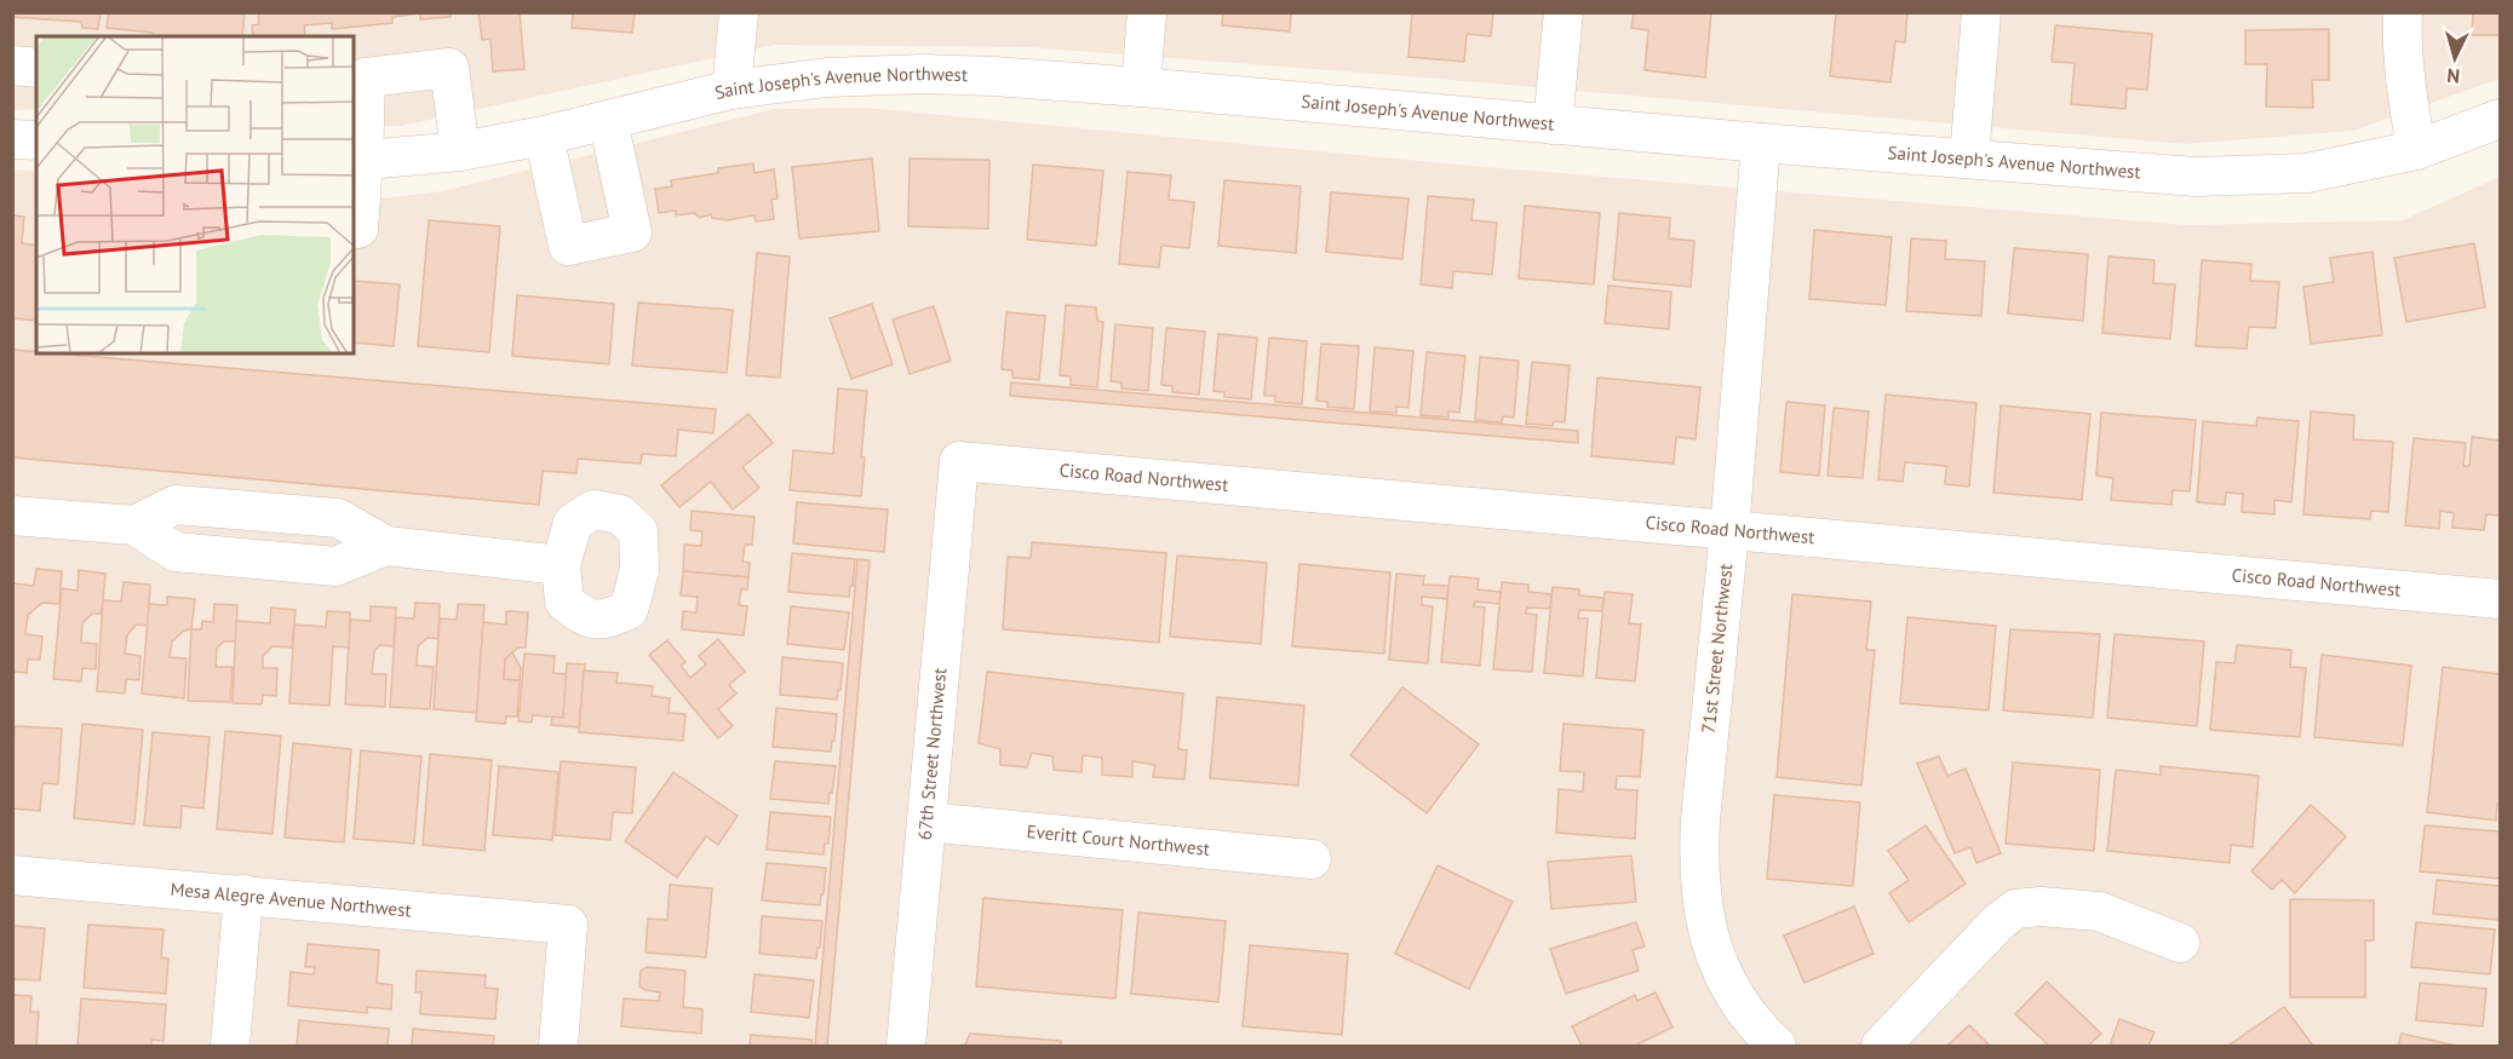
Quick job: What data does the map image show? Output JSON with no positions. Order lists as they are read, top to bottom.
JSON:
{
  "streets": {
    "street": [
      "Saint Joseph's Avenue Northwest",
      "Cisco Road Northwest",
      "71st Street Northwest",
      "67th Street Northwest",
      "Everitt Court Northwest",
      "Mesa Alegre Avenue Northwest"
    ]
  },
  "crossings": [
    ["Saint Joseph's Avenue Northwest", "71st Street Northwest"],
    ["Cisco Road Northwest", "71st Street Northwest"],
    ["Cisco Road Northwest", "67th Street Northwest"],
    ["67th Street Northwest", "Everitt Court Northwest"]
  ],
  "north": "bottom"
}
